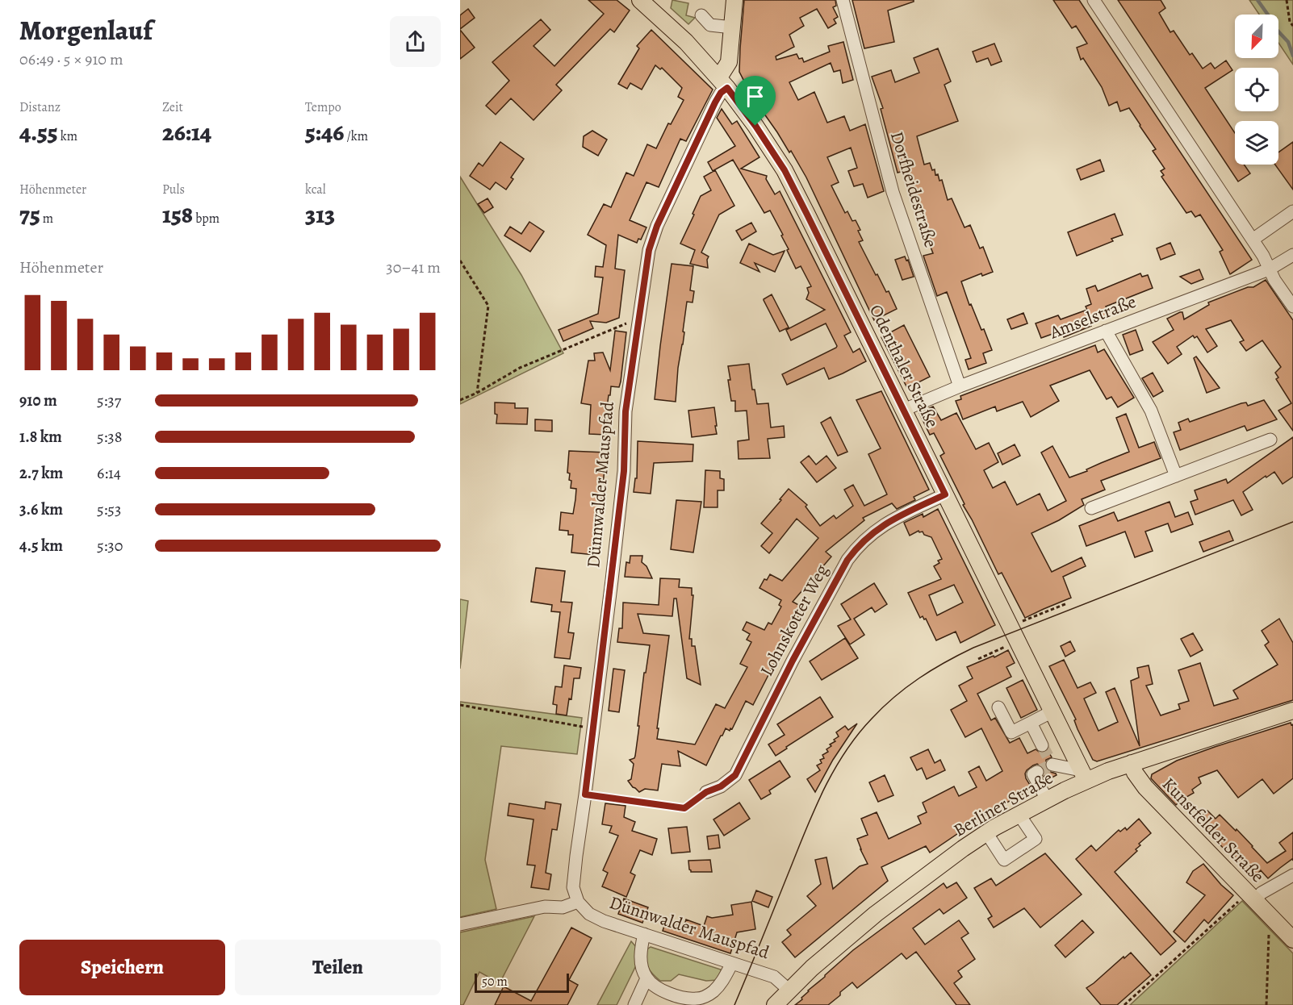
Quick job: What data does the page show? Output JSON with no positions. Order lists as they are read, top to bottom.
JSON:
{
  "streets": {
    "main road": [
      "Odenthaler Straße",
      "Dünnwalder Mauspfad",
      "Berliner Straße",
      "Kunstfelder Straße"
    ],
    "street": ["Dorfheidestraße", "Amselstraße", "Lohnskotter Weg"]
  },
  "crossings": [
    ["Dorfheidestraße", "Amselstraße"],
    ["Amselstraße", "Odenthaler Straße"],
    ["Odenthaler Straße", "Dünnwalder Mauspfad"],
    ["Odenthaler Straße", "Lohnskotter Weg"],
    ["Odenthaler Straße", "Berliner Straße"],
    ["Dünnwalder Mauspfad", "Berliner Straße"],
    ["Berliner Straße", "Kunstfelder Straße"]
  ],
  "scale_bar": "50 m",
  "north": "bottom left",
  "page": {
    "heading": ["Morgenlauf", "06:49 · 5 × 910 m"],
    "stats": [
      ["Distanz", "4.55 km"],
      ["Zeit", "26:14"],
      ["Tempo", "5:46 /km"],
      ["Höhenmeter", "75 m"],
      ["Puls", "158 bpm"],
      ["kcal", "313"]
    ],
    "chart": ["Höhenmeter", "30–41 m"],
    "list": [
      {
        "name": "910 m",
        "note": "5:37"
      },
      {
        "name": "1.8 km",
        "note": "5:38"
      },
      {
        "name": "2.7 km",
        "note": "6:14"
      },
      {
        "name": "3.6 km",
        "note": "5:53"
      },
      {
        "name": "4.5 km",
        "note": "5:30"
      }
    ],
    "buttons": ["Speichern", "Teilen"],
    "scale": "50 m"
  }
}
